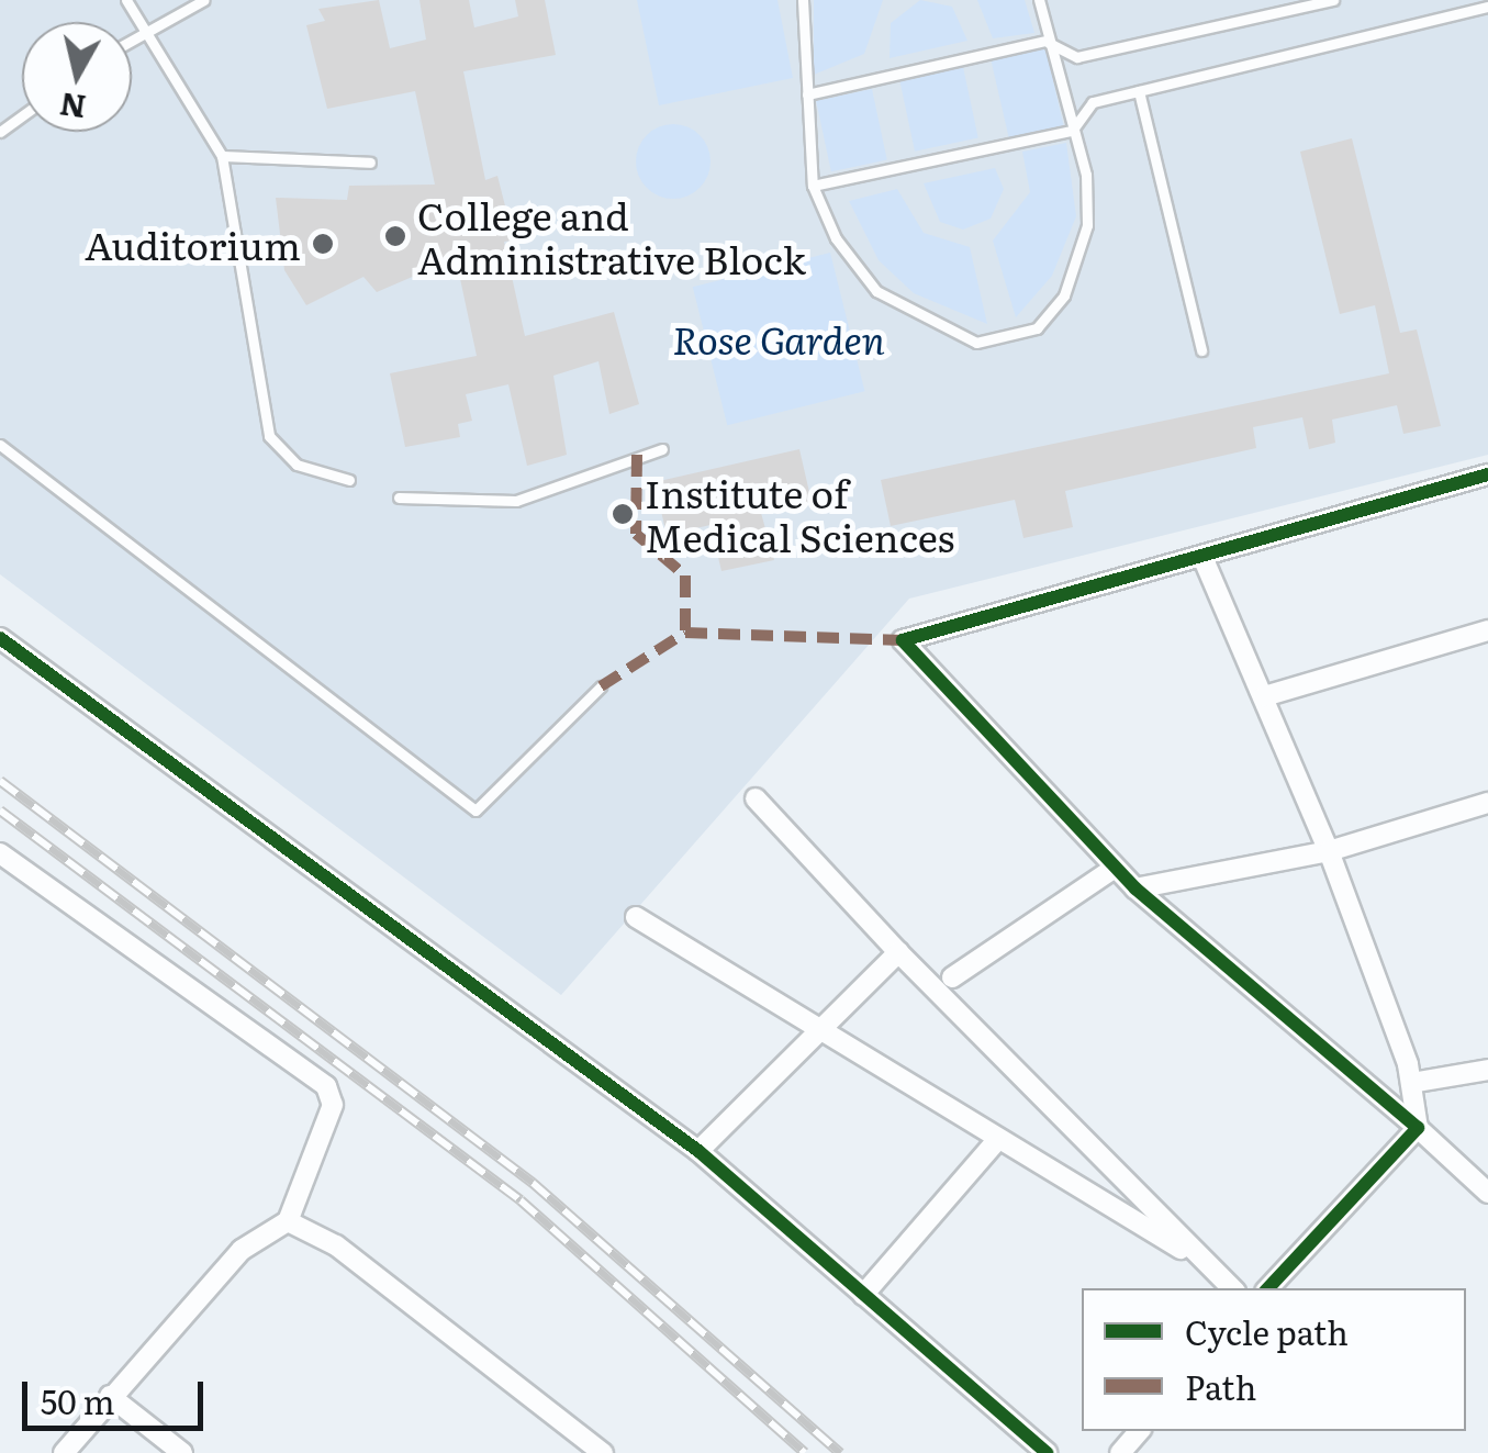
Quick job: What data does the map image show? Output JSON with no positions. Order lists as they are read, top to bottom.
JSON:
{
  "parks": ["Rose Garden"],
  "places": ["College and Administrative Block", "Auditorium", "Institute of Medical Sciences"],
  "legend": ["Cycle path", "Path"],
  "scale_bar": "50 m",
  "north": "bottom"
}
